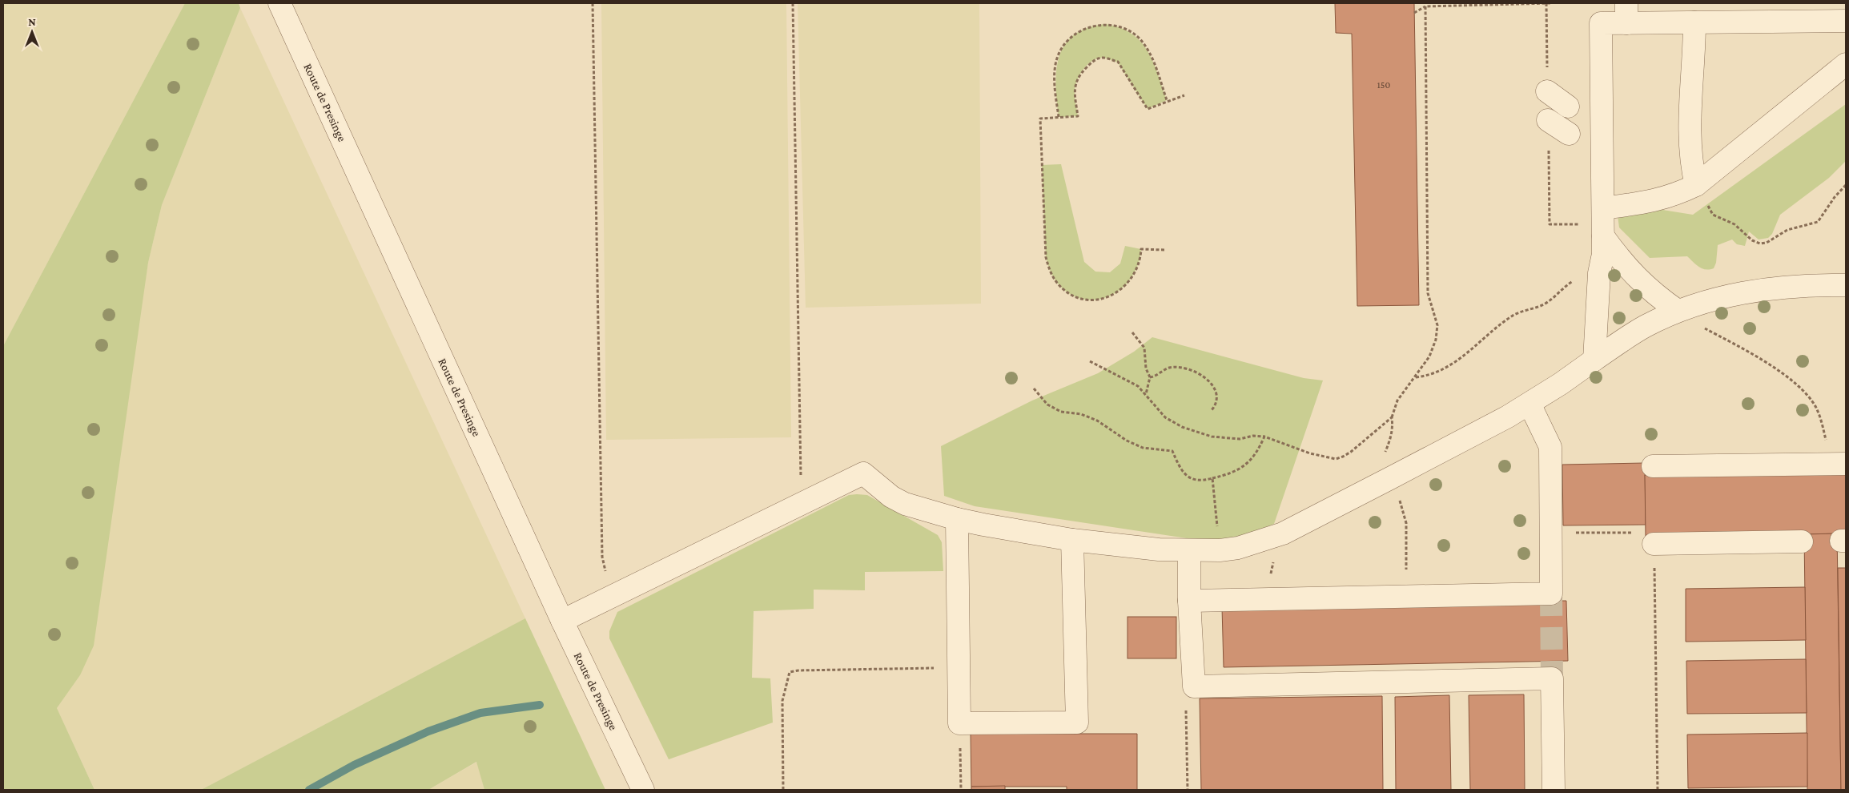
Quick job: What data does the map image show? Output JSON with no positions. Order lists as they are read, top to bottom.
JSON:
{
  "streets": {
    "street": ["Route de Presinge"]
  },
  "house_numbers": ["150"],
  "north": "top"
}
